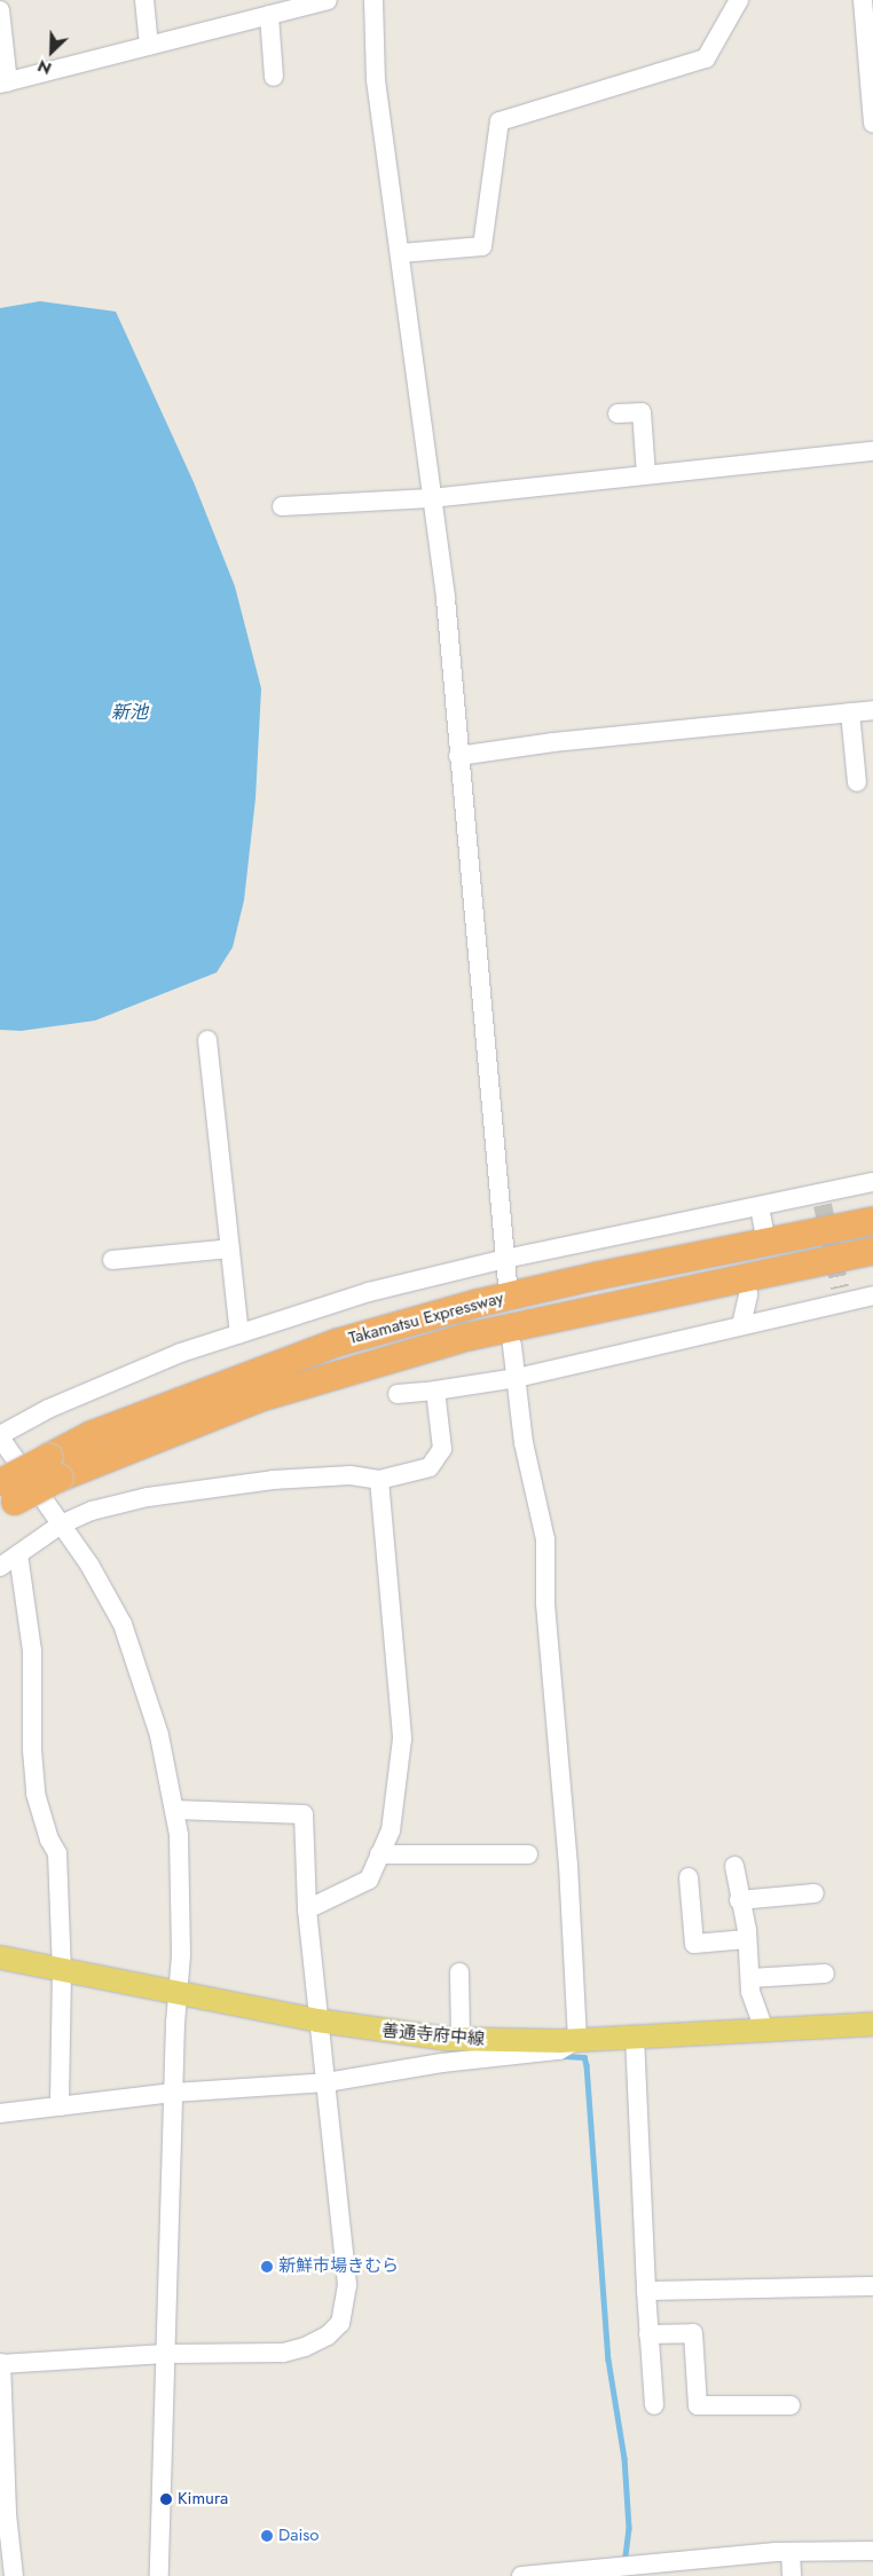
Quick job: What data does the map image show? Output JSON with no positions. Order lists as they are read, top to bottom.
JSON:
{
  "streets": {
    "highway": ["Takamatsu Expressway"],
    "main road": ["善通寺府中線"]
  },
  "water": ["新池"],
  "places": ["新鮮市場きむら", "Kimura", "Daiso"],
  "north": "bottom left"
}
